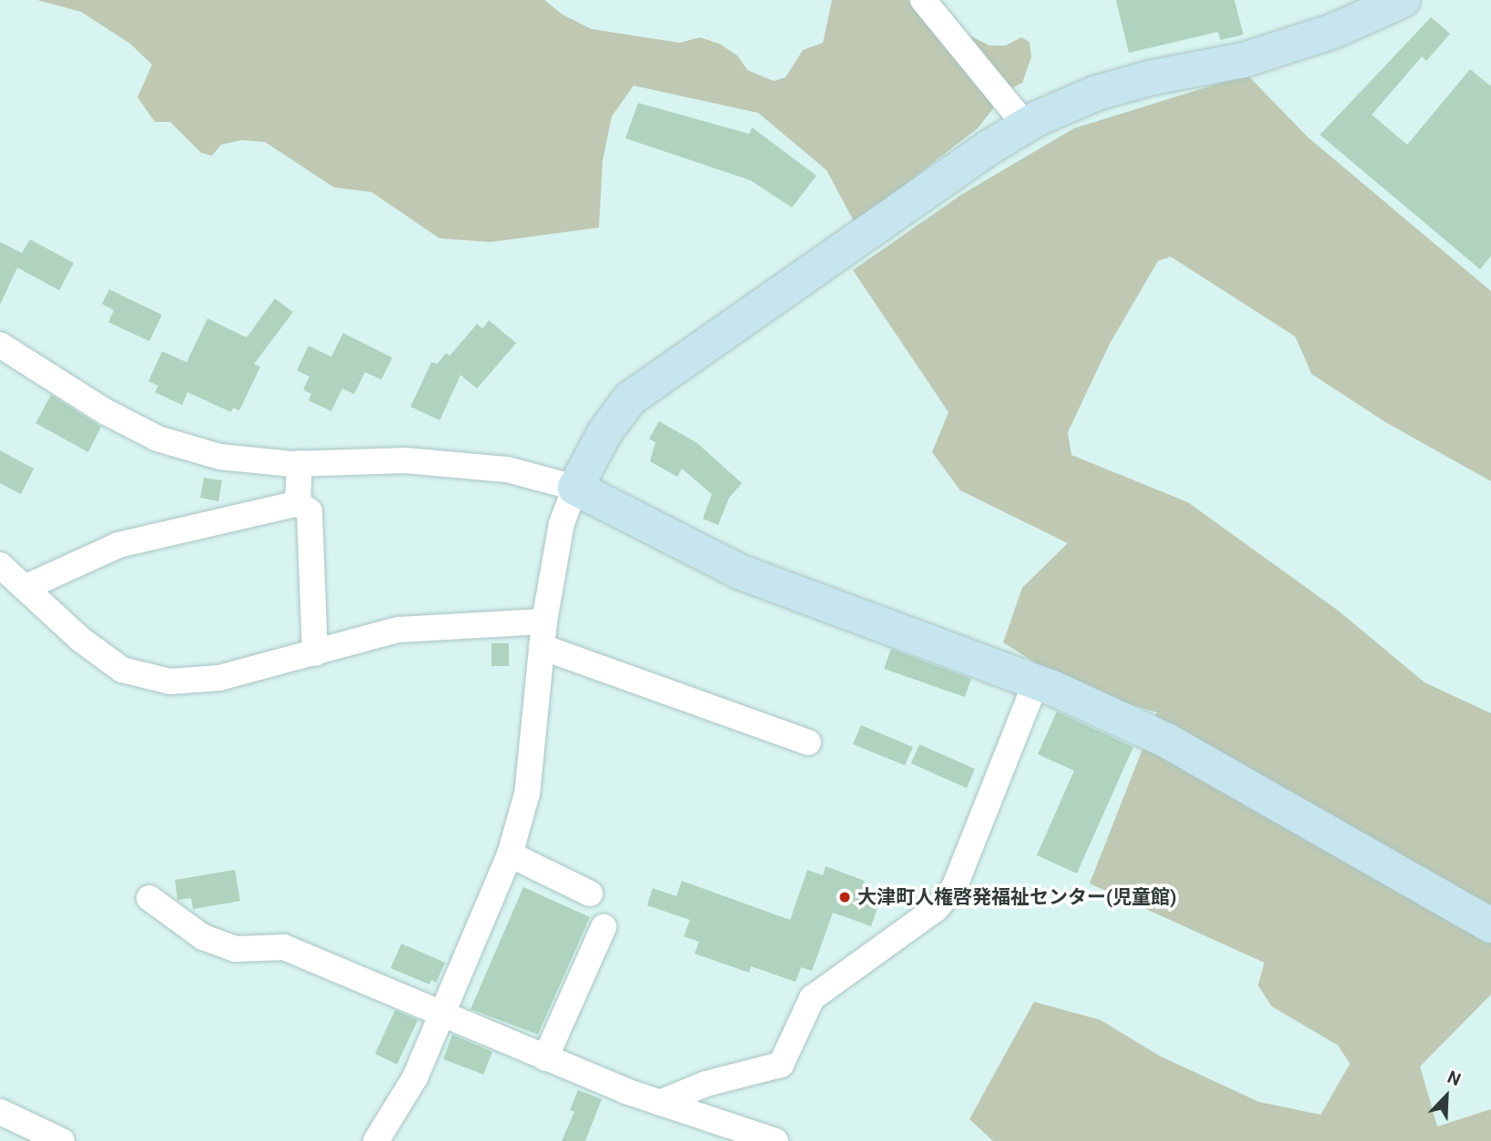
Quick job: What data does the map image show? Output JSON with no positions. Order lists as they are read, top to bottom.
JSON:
{
  "places": ["大津町人権啓発福祉センター(児童館)"],
  "north": "top right"
}
